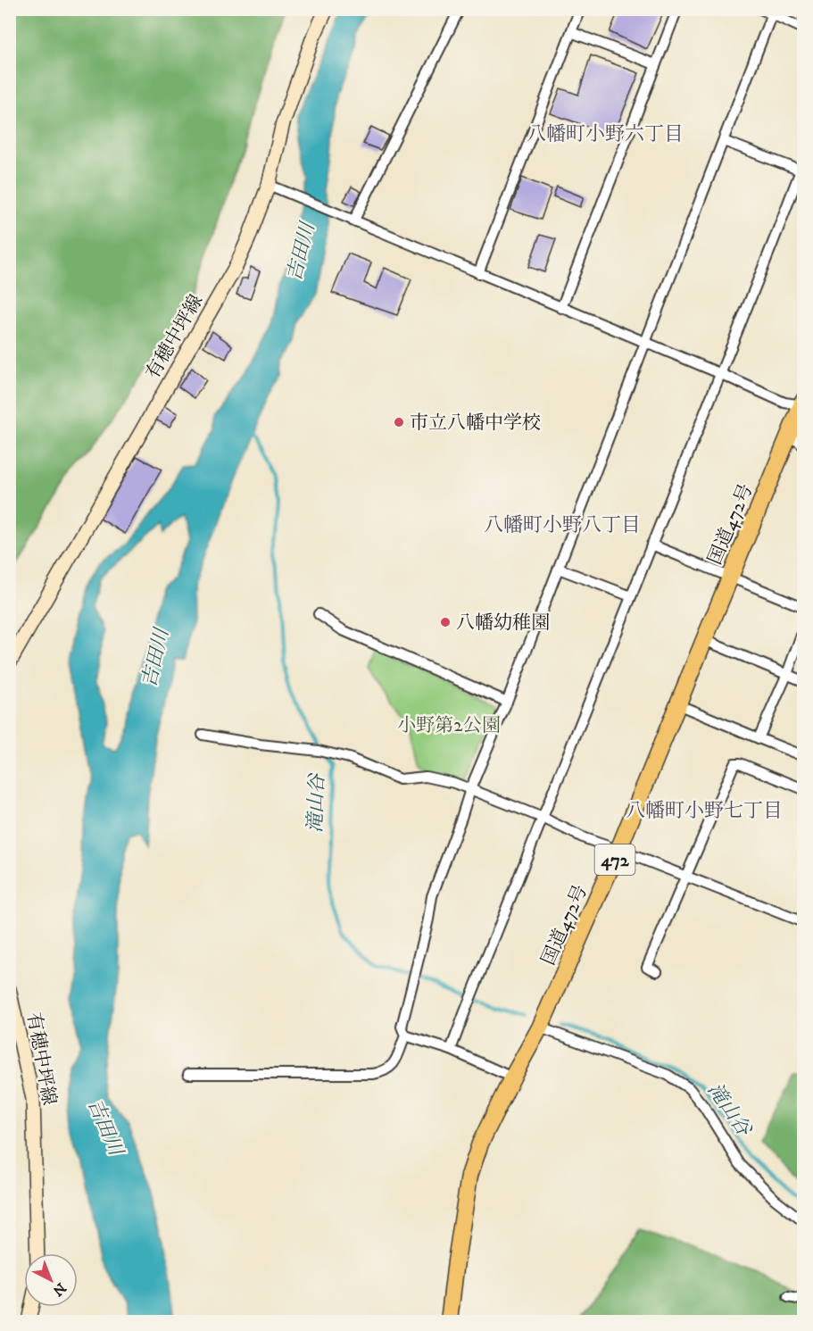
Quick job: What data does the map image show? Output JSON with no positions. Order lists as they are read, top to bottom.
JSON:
{
  "streets": {
    "highway": ["国道472号", "472"],
    "main road": ["有穂中坪線"]
  },
  "districts": ["八幡町小野六丁目", "八幡町小野八丁目", "八幡町小野七丁目"],
  "water": ["吉田川", "滝山谷"],
  "parks": ["小野第2公園"],
  "places": ["市立八幡中学校", "八幡幼稚園"],
  "north": "bottom right"
}
